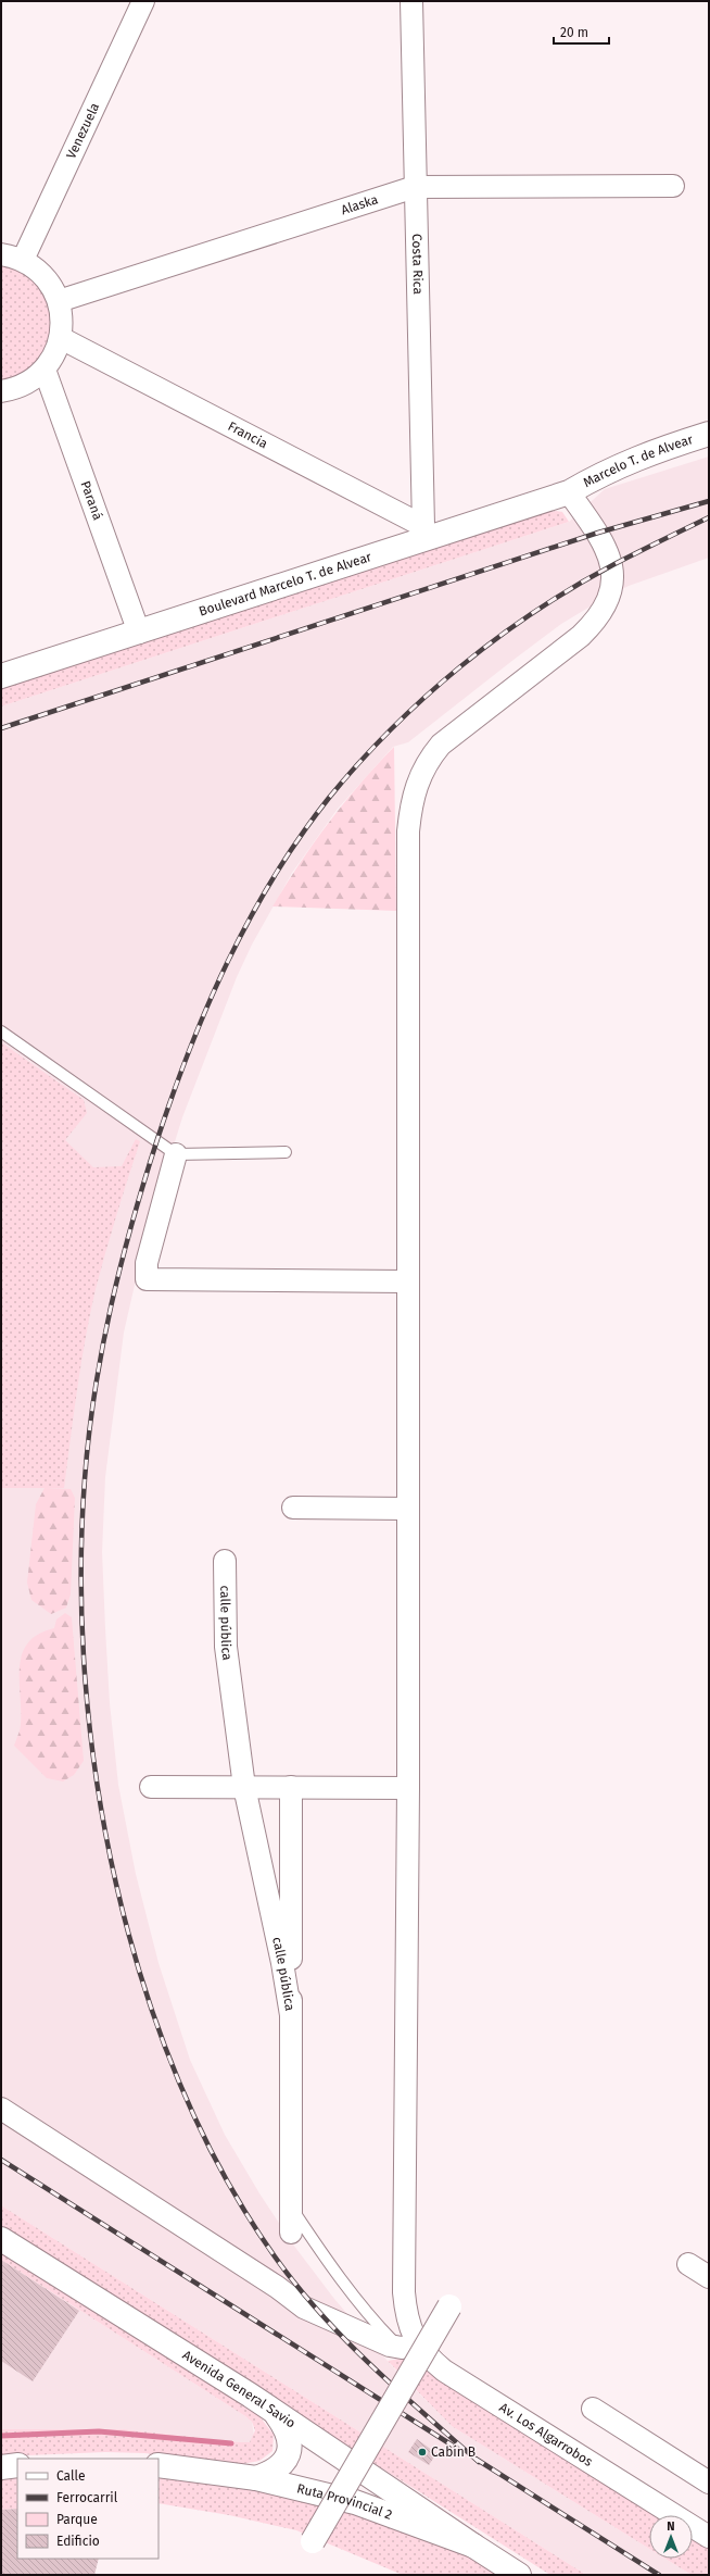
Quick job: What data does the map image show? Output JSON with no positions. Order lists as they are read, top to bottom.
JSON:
{
  "streets": {
    "main road": [
      "Marcelo T. de Alvear",
      "Boulevard Marcelo T. de Alvear",
      "Avenida General Savio",
      "Ruta Provincial 2"
    ],
    "street": [
      "Venezuela",
      "Alaska",
      "Costa Rica",
      "Francia",
      "Paraná",
      "calle pública",
      "Av. Los Algarrobos"
    ]
  },
  "crossings": [
    ["Alaska", "Costa Rica"],
    ["Costa Rica", "Francia"],
    ["Costa Rica", "Boulevard Marcelo T. de Alvear"],
    ["Francia", "Boulevard Marcelo T. de Alvear"],
    ["Marcelo T. de Alvear", "Boulevard Marcelo T. de Alvear"],
    ["Marcelo T. de Alvear", "Av. Los Algarrobos"],
    ["Paraná", "Boulevard Marcelo T. de Alvear"],
    ["Boulevard Marcelo T. de Alvear", "Av. Los Algarrobos"],
    ["Avenida General Savio", "Ruta Provincial 2"]
  ],
  "places": ["Cabín B"],
  "legend": [
    "Calle",
    "Ferrocarril",
    "Parque",
    "Edificio"
  ],
  "scale_bar": "20 m",
  "north": "top"
}
